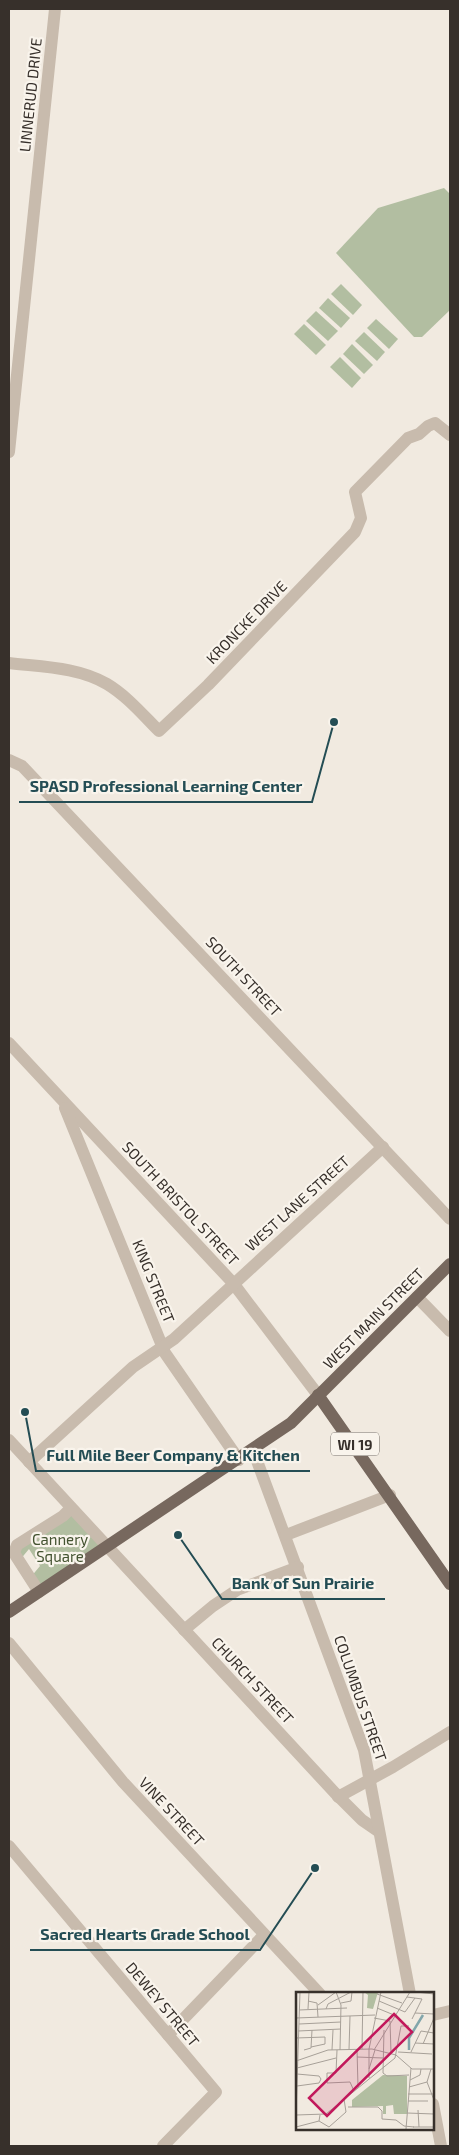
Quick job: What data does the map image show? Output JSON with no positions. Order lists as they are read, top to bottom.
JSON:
{
  "streets": {
    "main road": ["WEST MAIN STREET", "WI 19"],
    "street": [
      "LINNERUD DRIVE",
      "KRONCKE DRIVE",
      "SOUTH STREET",
      "SOUTH BRISTOL STREET",
      "WEST LANE STREET",
      "KING STREET",
      "CHURCH STREET",
      "COLUMBUS STREET",
      "VINE STREET",
      "DEWEY STREET"
    ]
  },
  "crossings": [
    ["SOUTH STREET", "WEST LANE STREET"],
    ["SOUTH BRISTOL STREET", "WEST LANE STREET"],
    ["SOUTH BRISTOL STREET", "KING STREET"],
    ["SOUTH BRISTOL STREET", "WEST MAIN STREET"],
    ["SOUTH BRISTOL STREET", "WI 19"],
    ["WEST LANE STREET", "KING STREET"],
    ["WEST LANE STREET", "CHURCH STREET"],
    ["KING STREET", "WEST MAIN STREET"],
    ["WEST MAIN STREET", "WI 19"],
    ["WEST MAIN STREET", "CHURCH STREET"],
    ["WEST MAIN STREET", "COLUMBUS STREET"],
    ["CHURCH STREET", "COLUMBUS STREET"]
  ],
  "parks": ["Cannery Square"],
  "places": [
    "SPASD Professional Learning Center",
    "Full Mile Beer Company & Kitchen",
    "Bank of Sun Prairie",
    "Sacred Hearts Grade School"
  ]
}
